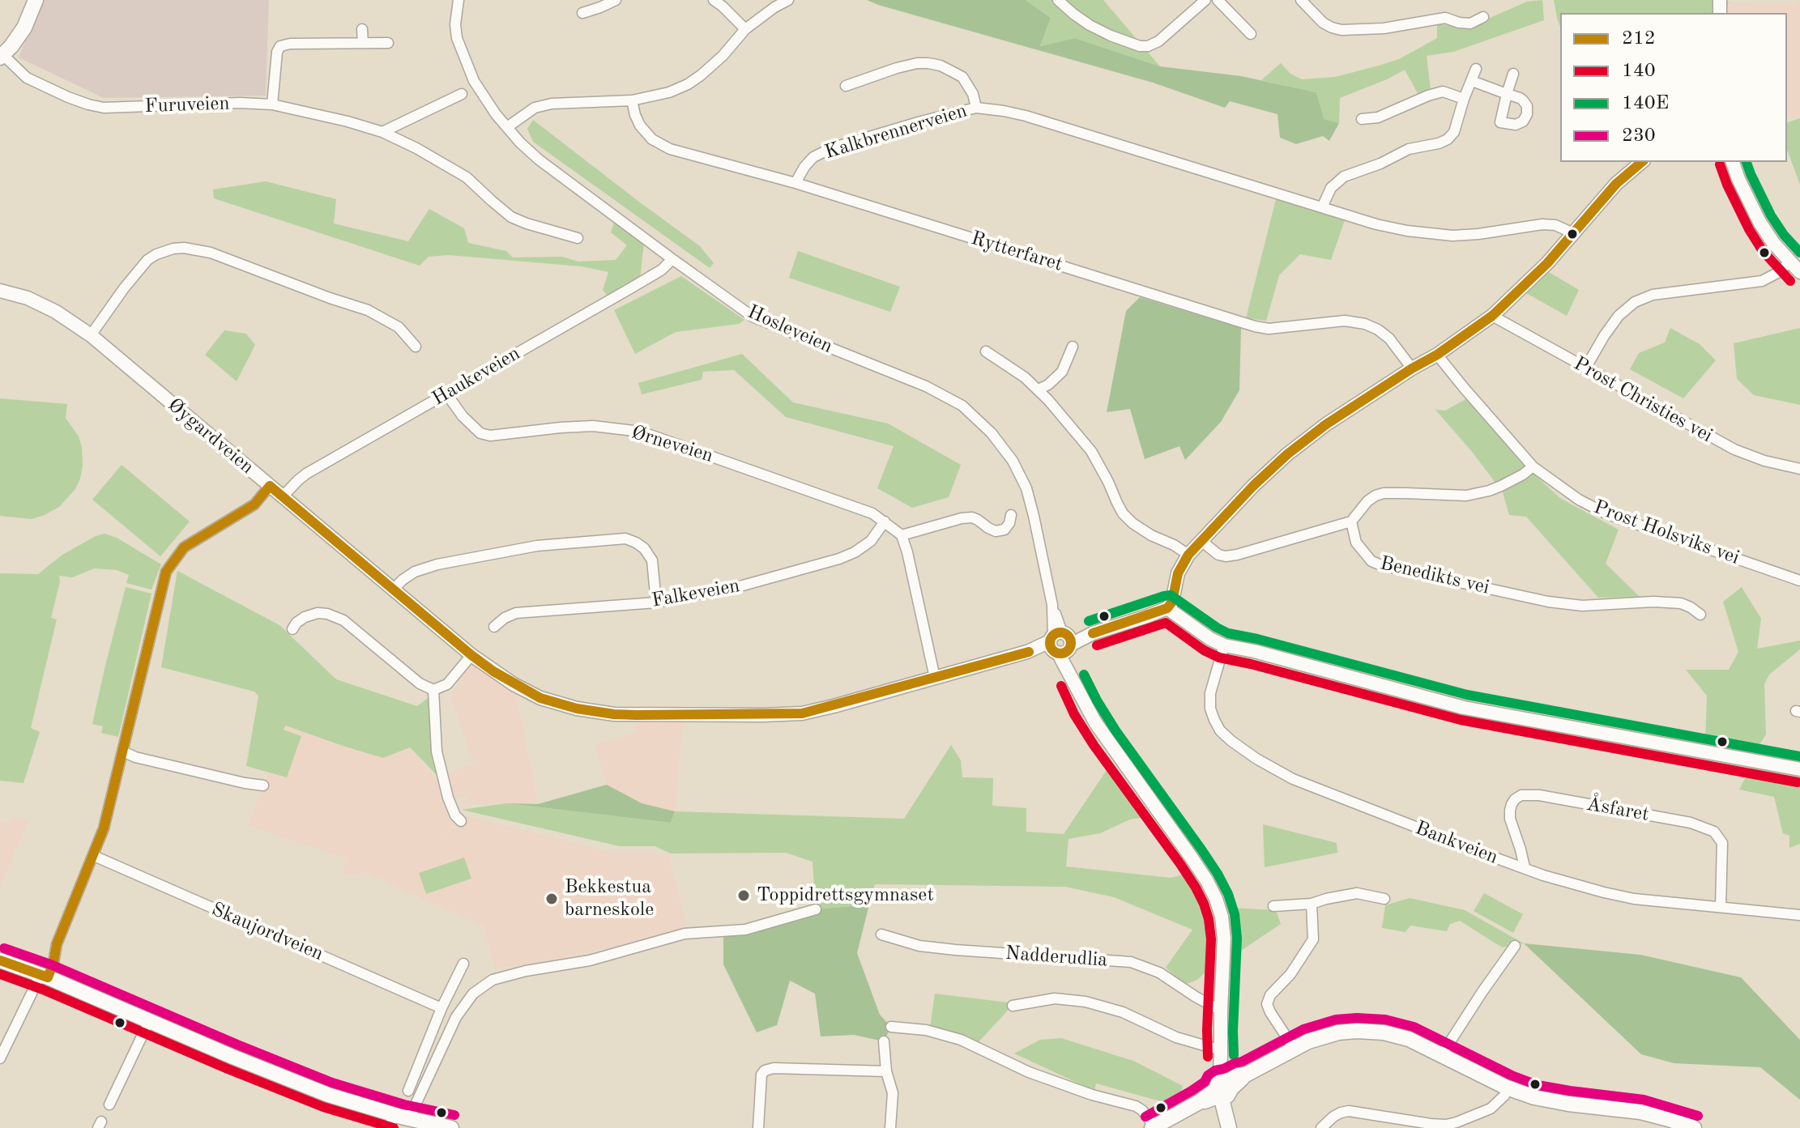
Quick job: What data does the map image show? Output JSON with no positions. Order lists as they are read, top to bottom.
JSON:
{
  "streets": {
    "street": [
      "Furuveien",
      "Kalkbrennerveien",
      "Rytterfaret",
      "Hosleveien",
      "Haukeveien",
      "Prost Christies vei",
      "Øygardveien",
      "Ørneveien",
      "Prost Holsviks vei",
      "Benedikts vei",
      "Falkeveien",
      "Åsfaret",
      "Bankveien",
      "Skaujordveien",
      "Nadderudlia"
    ]
  },
  "crossings": [
    ["Kalkbrennerveien", "Rytterfaret"],
    ["Hosleveien", "Haukeveien"],
    ["Hosleveien", "Øygardveien"],
    ["Hosleveien", "Nadderudlia"],
    ["Haukeveien", "Øygardveien"],
    ["Haukeveien", "Ørneveien"],
    ["Ørneveien", "Falkeveien"],
    ["Åsfaret", "Bankveien"]
  ],
  "places": ["Toppidrettsgymnaset", "Bekkestua barneskole"],
  "lines": [
    "transit line 212",
    "transit line 140E",
    "transit line 140",
    "transit line 230"
  ],
  "legend": [
    "212",
    "140",
    "140E",
    "230"
  ]
}
